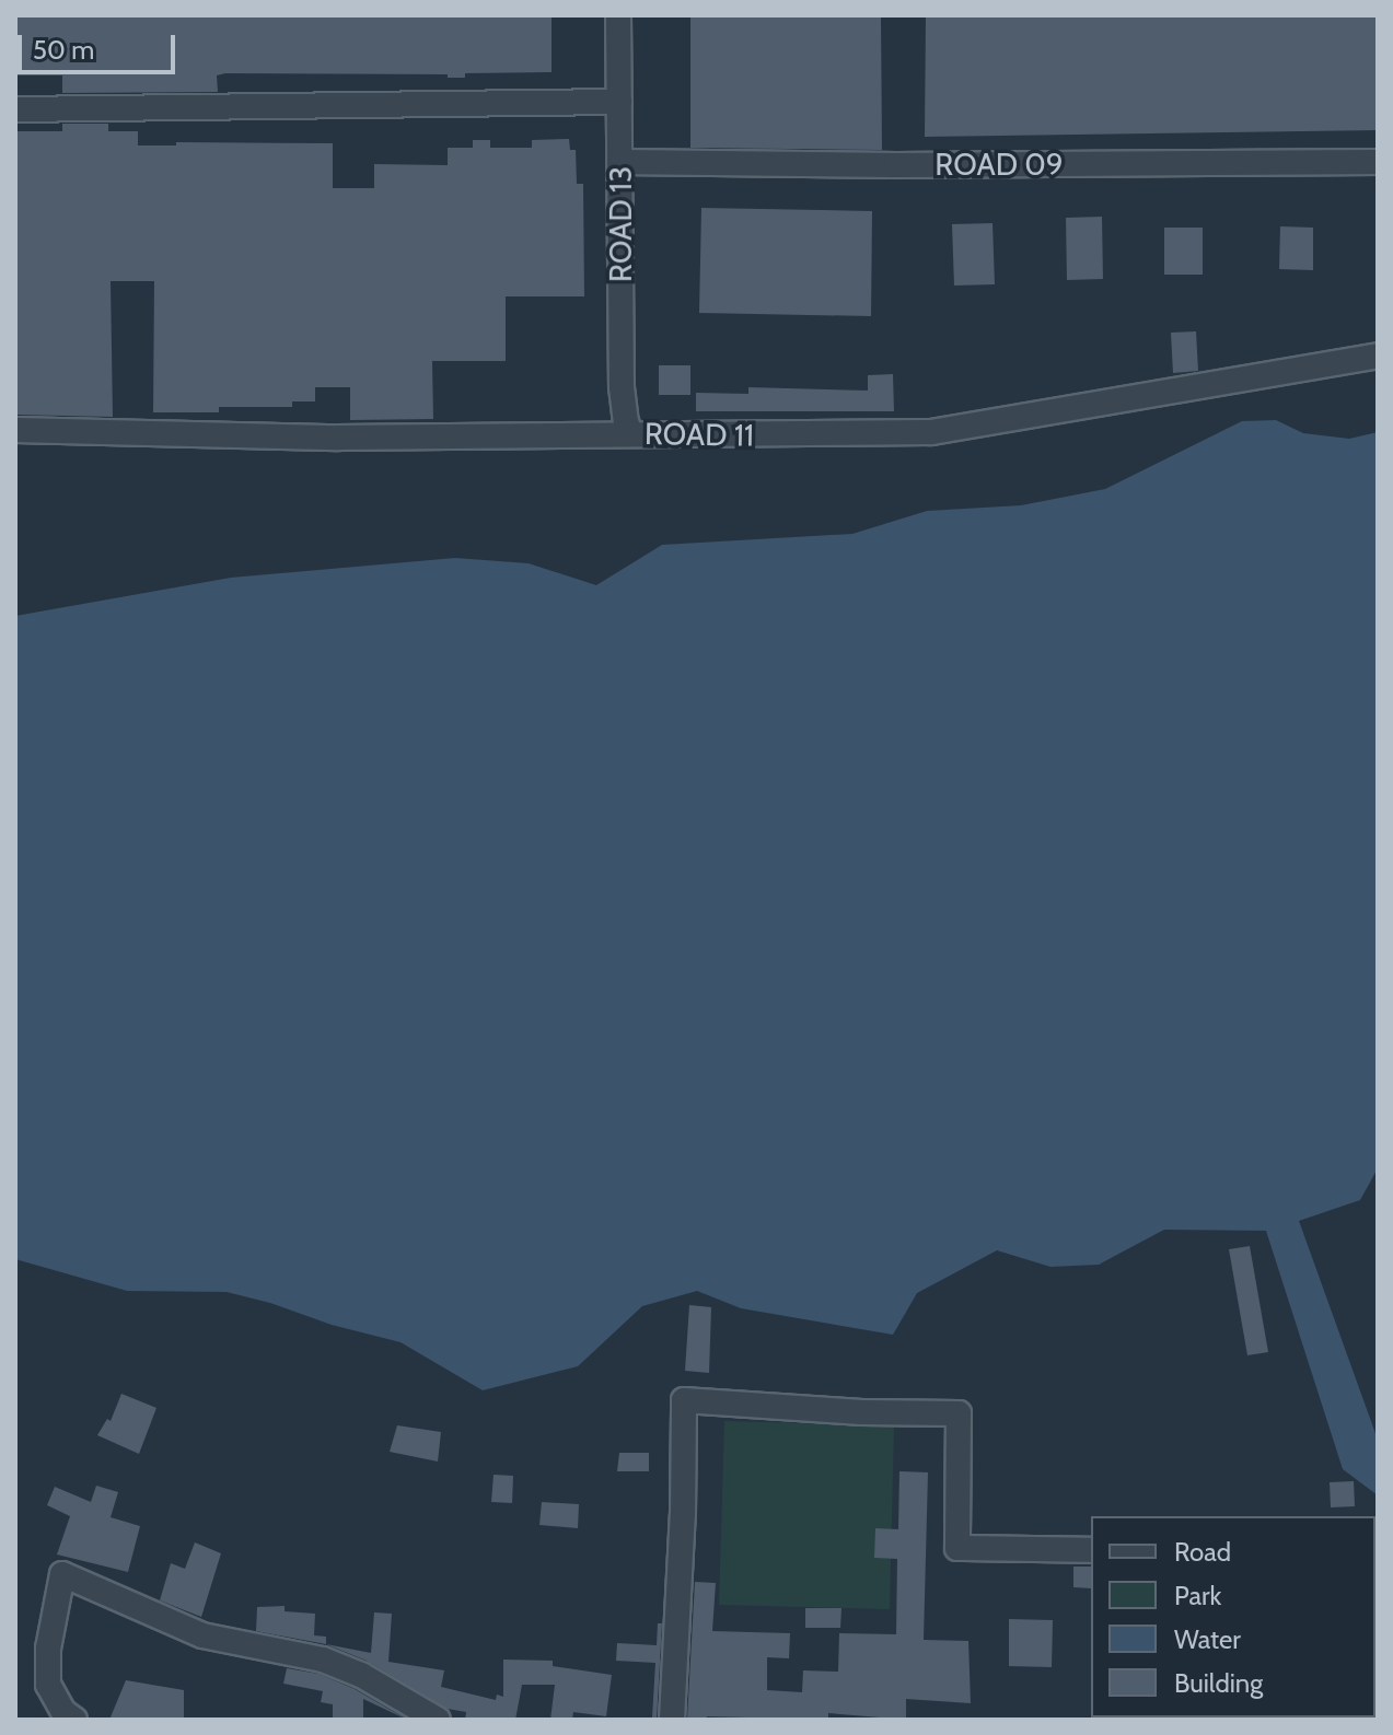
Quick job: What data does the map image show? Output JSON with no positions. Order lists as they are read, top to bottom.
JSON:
{
  "streets": {
    "street": ["ROAD 09", "ROAD 13", "ROAD 11"]
  },
  "crossings": [
    ["ROAD 09", "ROAD 13"],
    ["ROAD 13", "ROAD 11"]
  ],
  "legend": [
    "Road",
    "Park",
    "Water",
    "Building"
  ],
  "scale_bar": "50 m"
}
